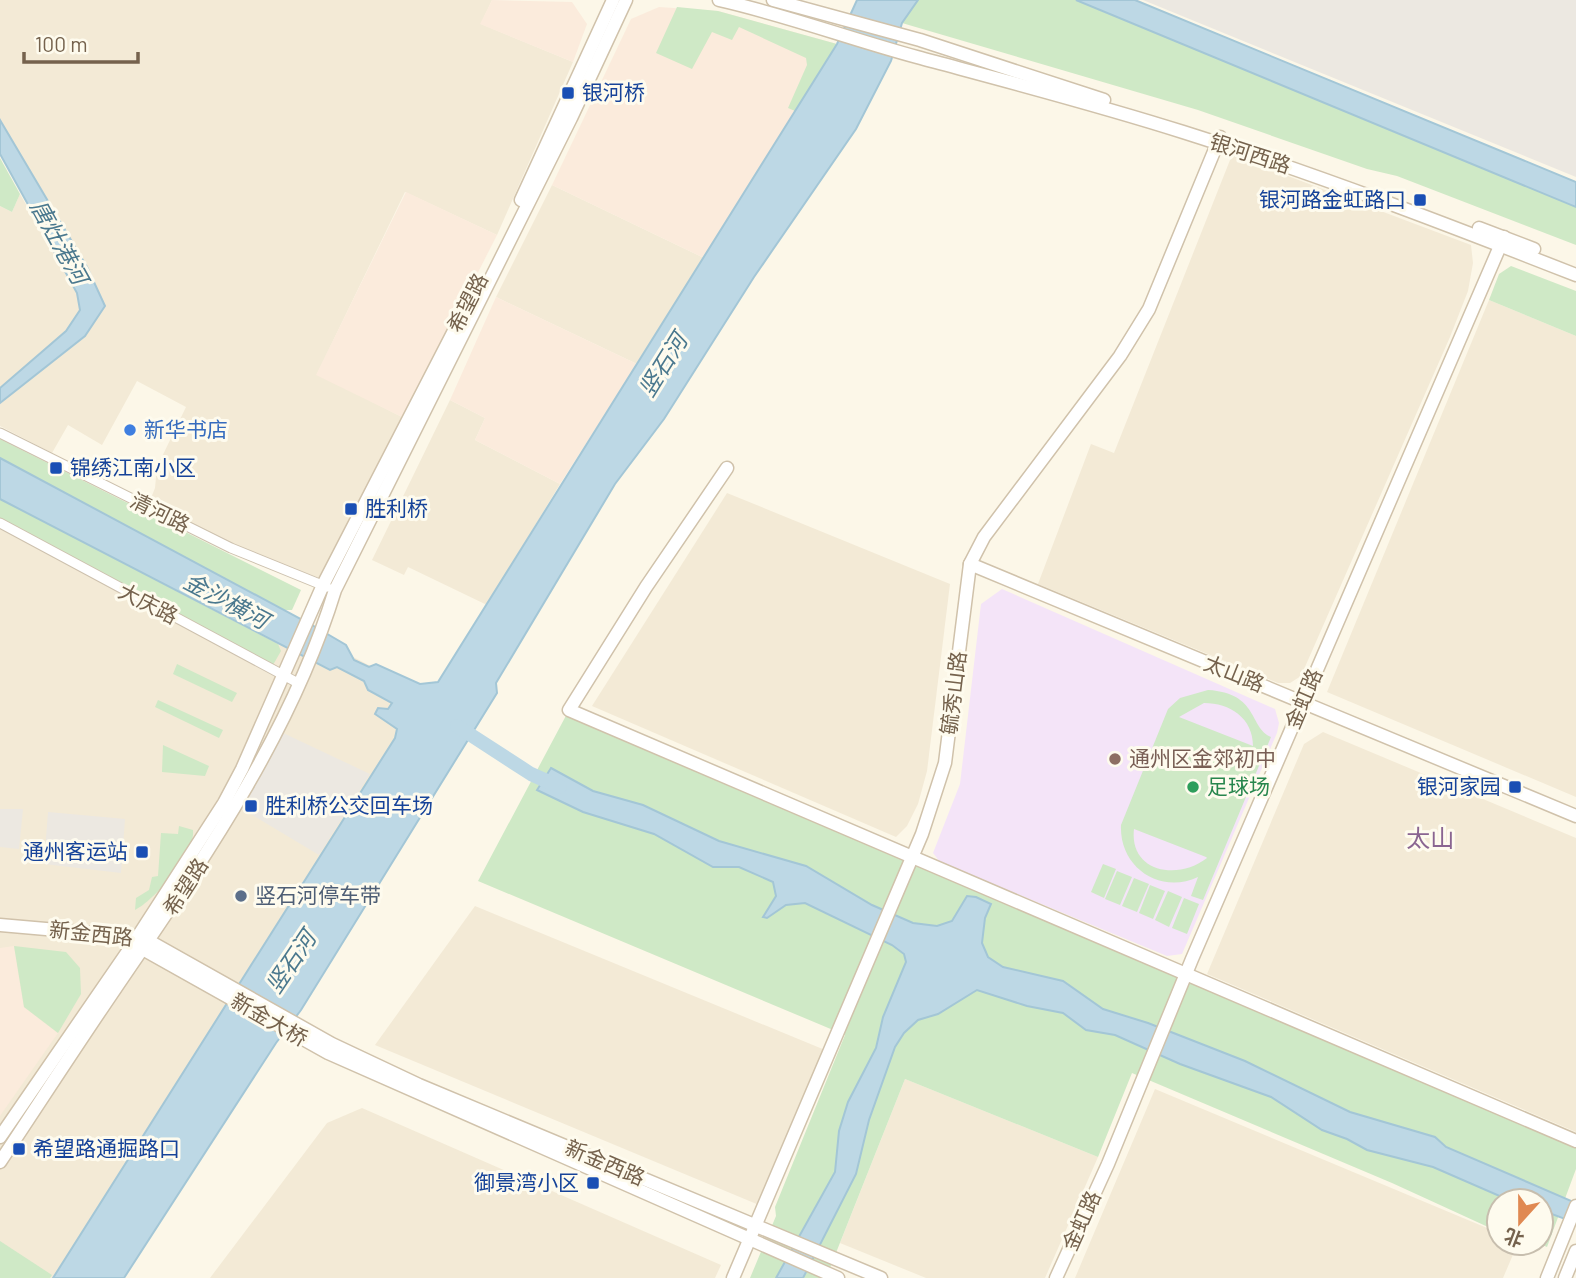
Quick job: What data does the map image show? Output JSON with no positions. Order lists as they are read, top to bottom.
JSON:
{
  "streets": {
    "main road": [
      "银河西路",
      "希望路",
      "太山路",
      "毓秀山路",
      "金虹路",
      "新金西路",
      "新金大桥"
    ],
    "street": ["清河路", "大庆路"]
  },
  "crossings": [
    ["银河西路", "毓秀山路"],
    ["银河西路", "金虹路"],
    ["希望路", "清河路"],
    ["希望路", "大庆路"],
    ["希望路", "新金西路"],
    ["太山路", "毓秀山路"],
    ["太山路", "金虹路"],
    ["毓秀山路", "新金西路"],
    ["新金西路", "新金大桥"]
  ],
  "districts": ["太山"],
  "water": ["唐灶港河", "竖石河", "金沙横河"],
  "places": {
    "transit": [
      "银河桥",
      "银河路金虹路口",
      "锦绣江南小区",
      "胜利桥",
      "银河家园",
      "胜利桥公交回车场",
      "通州客运站",
      "希望路通掘路口",
      "御景湾小区"
    ],
    "other": [
      "新华书店",
      "通州区金郊初中",
      "足球场",
      "竖石河停车带"
    ]
  },
  "scale_bar": "100 m",
  "north": "bottom"
}
